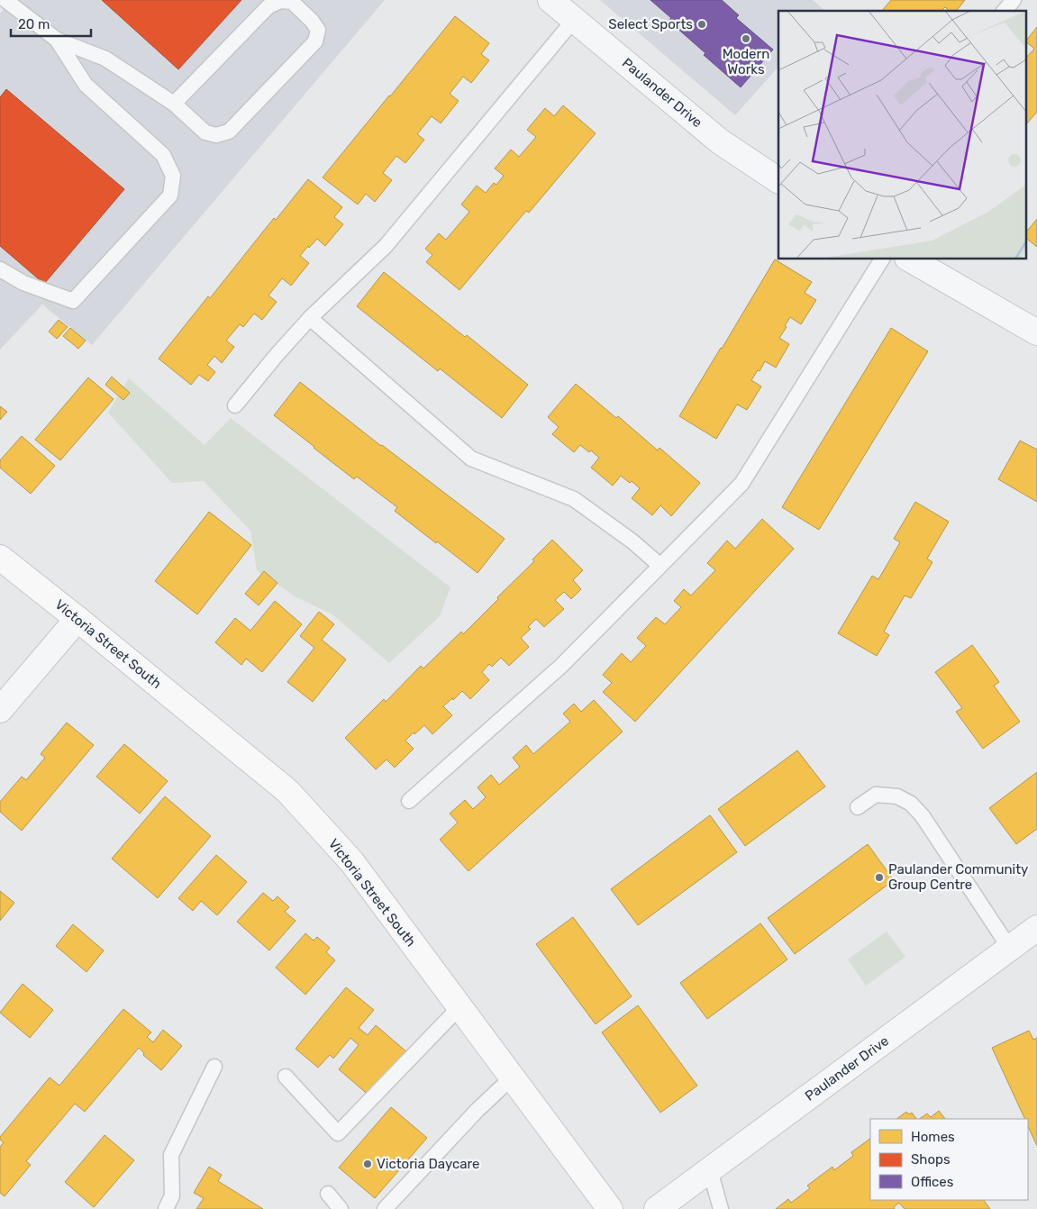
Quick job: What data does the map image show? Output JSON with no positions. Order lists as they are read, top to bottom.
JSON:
{
  "streets": {
    "main road": ["Victoria Street South"],
    "street": ["Paulander Drive"]
  },
  "places": [
    "Select Sports",
    "Modern Works",
    "Paulander Community Group Centre",
    "Victoria Daycare"
  ],
  "legend": ["Homes", "Shops", "Offices"],
  "scale_bar": "20 m"
}
